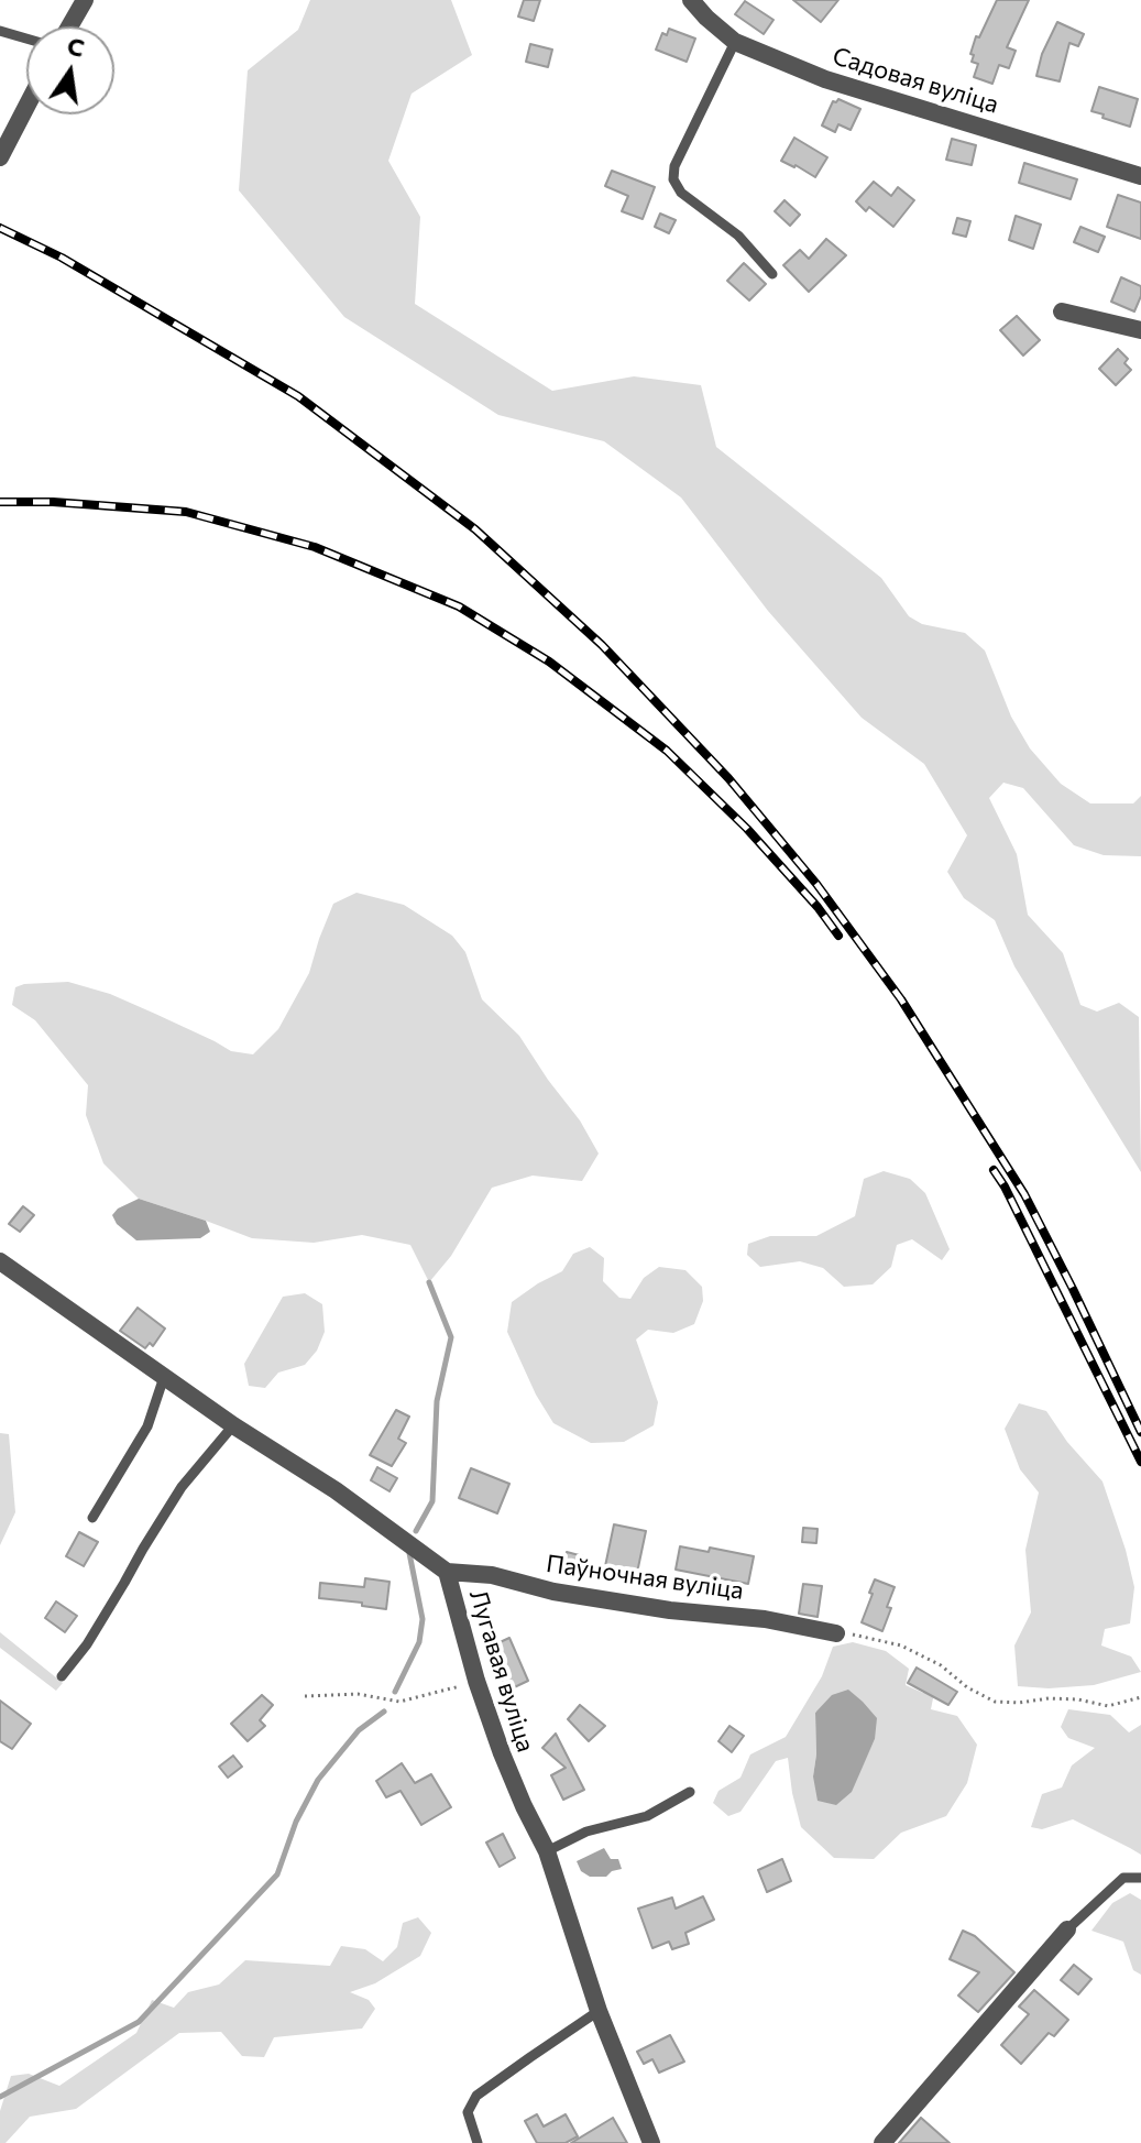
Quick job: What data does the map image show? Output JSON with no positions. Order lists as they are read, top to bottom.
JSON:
{
  "streets": {
    "street": ["Садовая вуліца", "Паўночная вуліца", "Лугавая вуліца"]
  },
  "crossings": [
    ["Паўночная вуліца", "Лугавая вуліца"]
  ],
  "north": "top"
}
